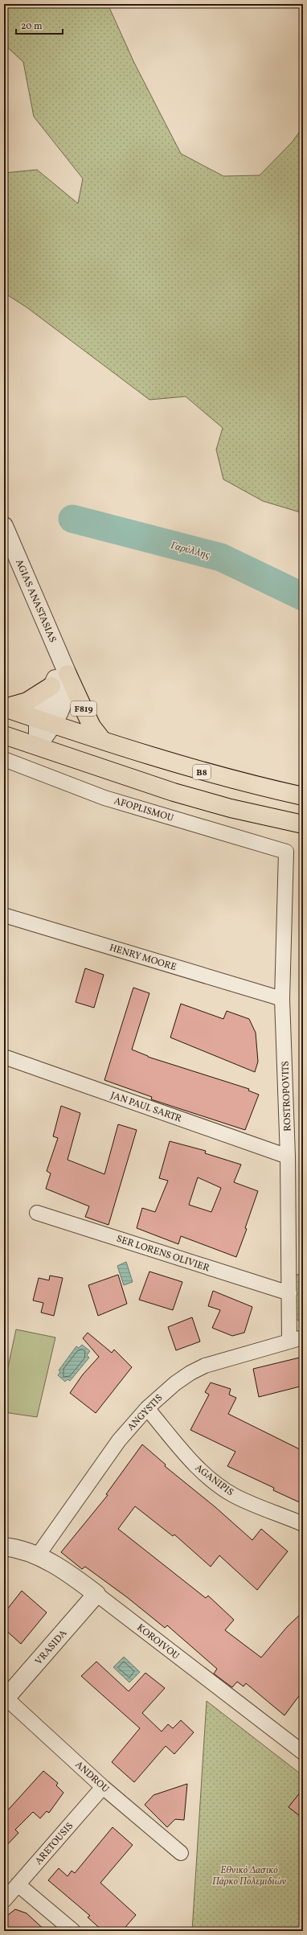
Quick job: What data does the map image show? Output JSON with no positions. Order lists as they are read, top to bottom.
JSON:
{
  "streets": {
    "main road": ["F819", "B8"],
    "street": [
      "AGIAS ANASTASIAS",
      "AFOPLISMOU",
      "HENRY MOORE",
      "ROSTROPOVITS",
      "JAN PAUL SARTR",
      "SER LORENS OLIVIER",
      "ANGYSTIS",
      "AGANIPIS",
      "KOROIVOU",
      "VRASIDA",
      "ANDROU",
      "ARETOUSIS"
    ]
  },
  "crossings": [
    ["AGIAS ANASTASIAS", "F819"],
    ["AGIAS ANASTASIAS", "B8"],
    ["F819", "B8"],
    ["AFOPLISMOU", "ROSTROPOVITS"],
    ["HENRY MOORE", "ROSTROPOVITS"],
    ["ROSTROPOVITS", "JAN PAUL SARTR"],
    ["ROSTROPOVITS", "SER LORENS OLIVIER"],
    ["ROSTROPOVITS", "ANGYSTIS"],
    ["ANGYSTIS", "AGANIPIS"],
    ["ANGYSTIS", "KOROIVOU"],
    ["KOROIVOU", "VRASIDA"],
    ["VRASIDA", "ANDROU"],
    ["ANDROU", "ARETOUSIS"]
  ],
  "water": ["Γαρύλλης"],
  "parks": ["Εθνικό Δασικό Πάρκο Πολεμιδιών"],
  "scale_bar": "20 m"
}
